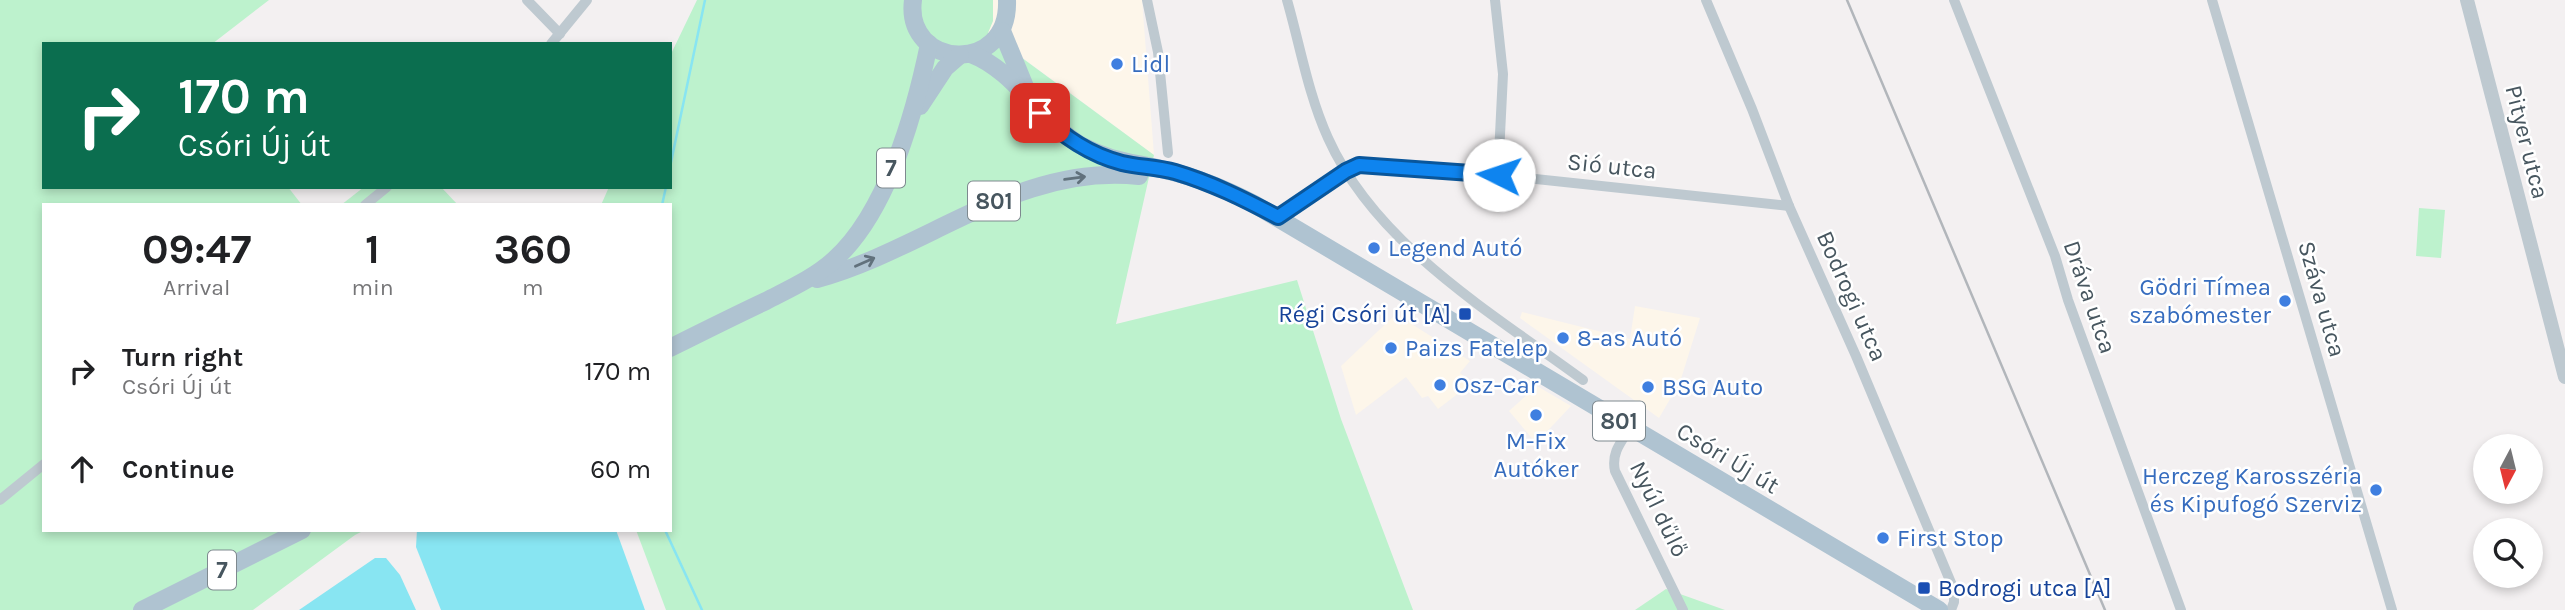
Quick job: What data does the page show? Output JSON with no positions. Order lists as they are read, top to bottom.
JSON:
{
  "streets": {
    "main road": ["7", "801", "Csóri Új út"],
    "street": [
      "Pityer utca",
      "Sió utca",
      "Bodrogi utca",
      "Dráva utca",
      "Száva utca",
      "Nyúl dűlő"
    ]
  },
  "crossings": [
    ["Sió utca", "Bodrogi utca"],
    ["Sió utca", "Csóri Új út"],
    ["7", "801"],
    ["801", "Csóri Új út"],
    ["Csóri Új út", "Nyúl dűlő"]
  ],
  "places": {
    "other": [
      "Lidl",
      "Legend Autó",
      "Gödri Tímea szabómester",
      "8-as Autó",
      "Paizs Fatelep",
      "Osz-Car",
      "BSG Auto",
      "M-Fix Autóker",
      "Herczeg Karosszéria és Kipufogó Szerviz",
      "First Stop"
    ],
    "transit": ["Régi Csóri út [A]", "Bodrogi utca [A]"]
  },
  "north": "bottom",
  "page": {
    "turn": ["170 m", "Csóri Új út"],
    "eta": [
      "09:47",
      "Arrival",
      "1",
      "min",
      "360",
      "m"
    ],
    "list": [
      {
        "name": "Turn right",
        "note": "Csóri Új út",
        "value": "170 m"
      },
      {
        "name": "Continue",
        "value": "60 m"
      }
    ]
  }
}
